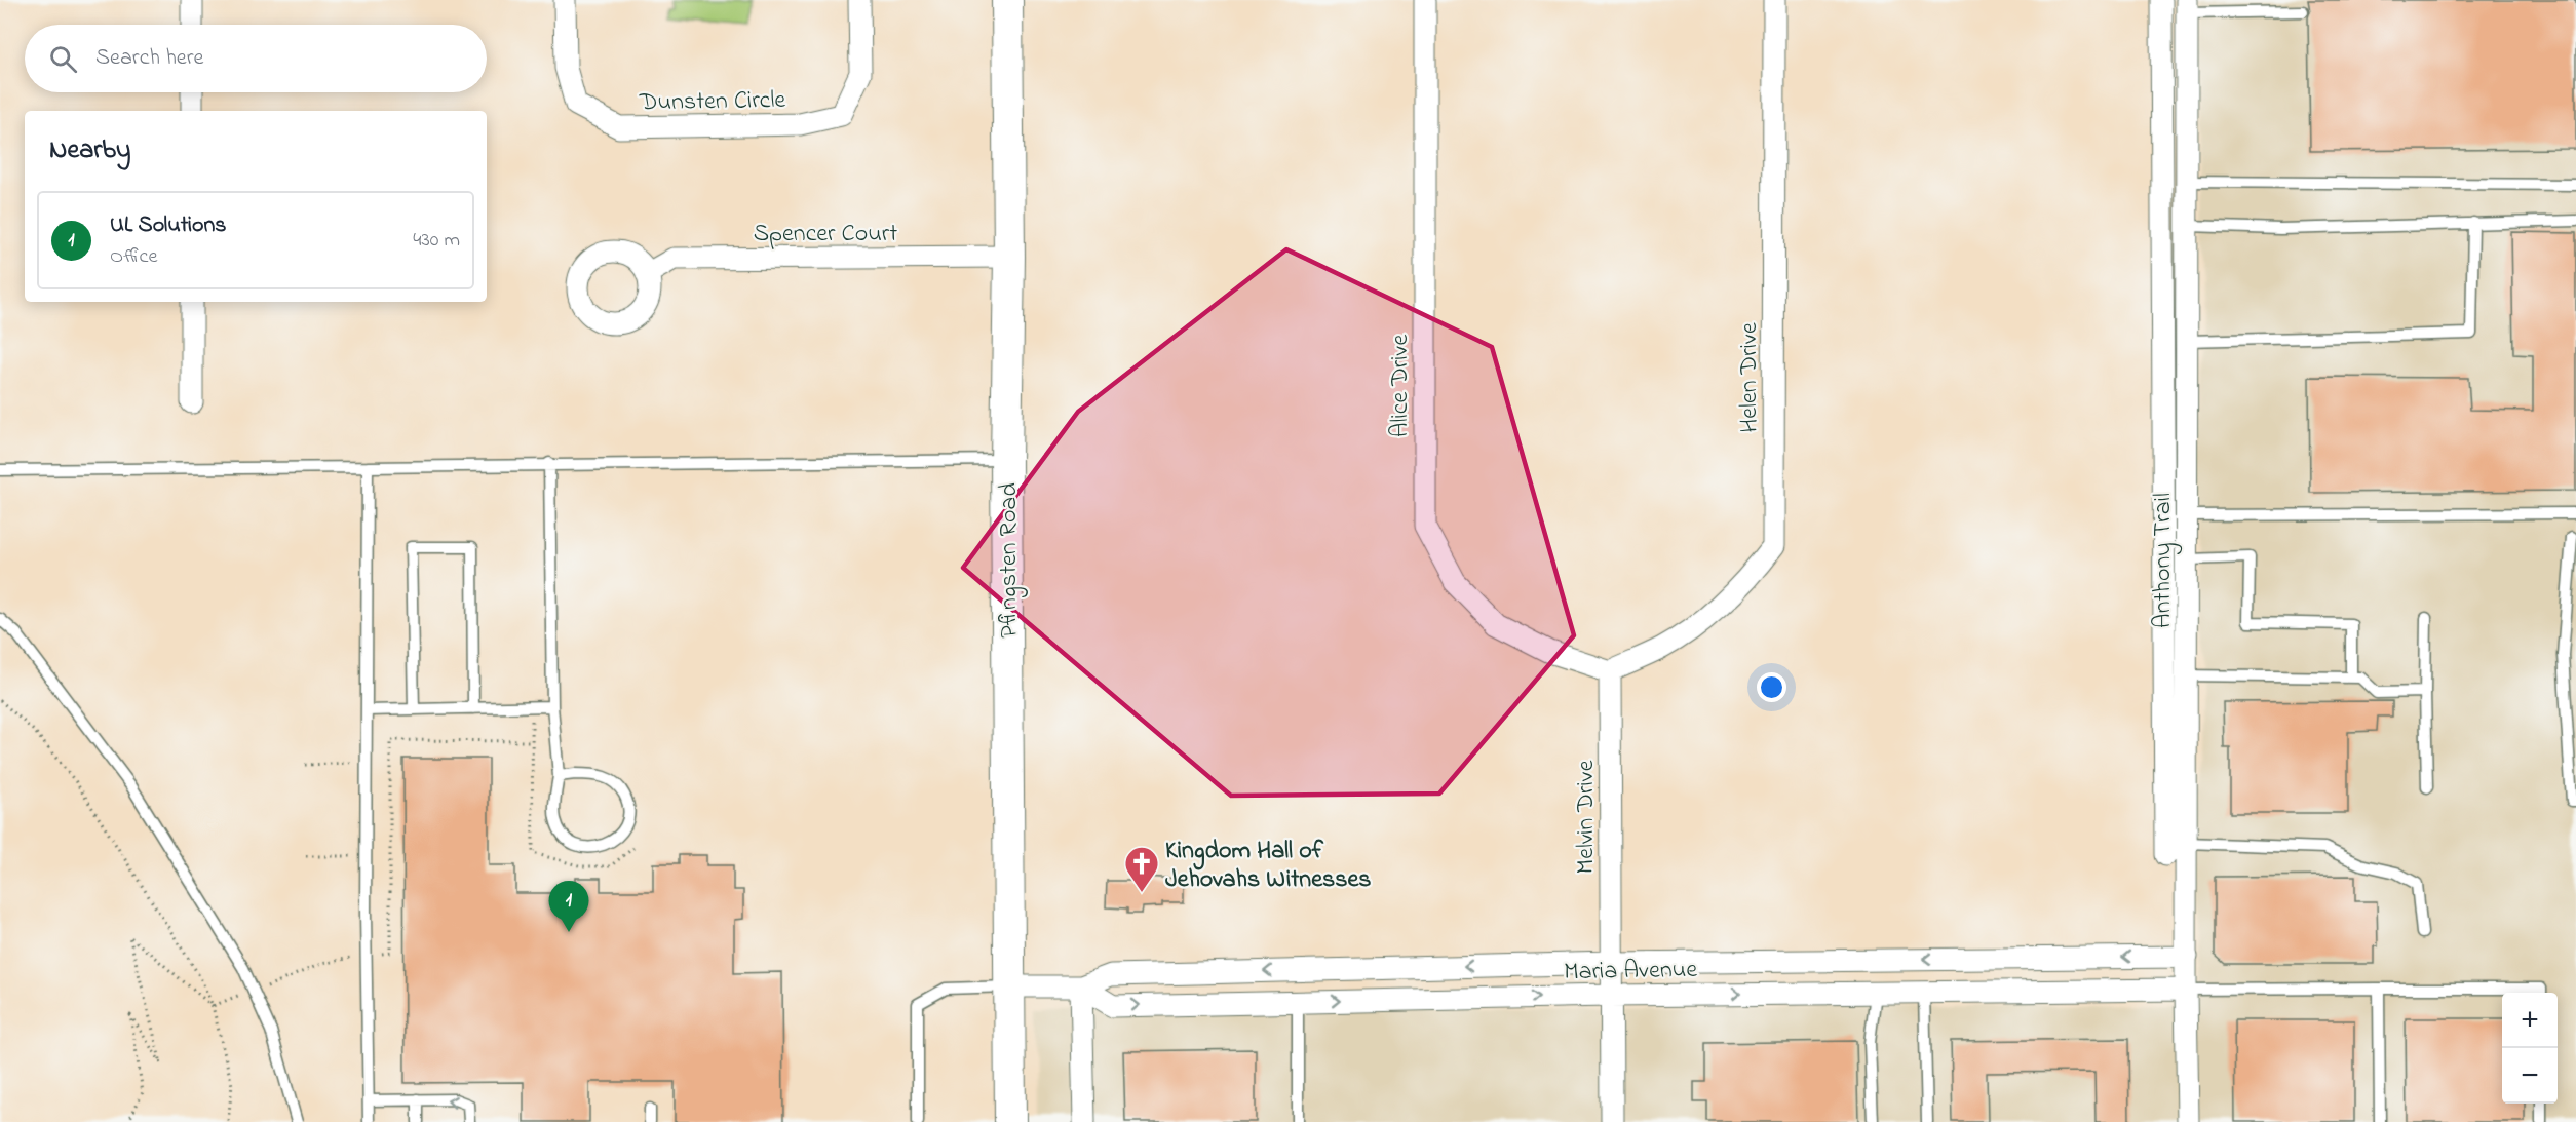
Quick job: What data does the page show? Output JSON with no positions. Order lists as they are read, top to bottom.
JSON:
{
  "streets": {
    "main road": ["Pfingsten Road"],
    "street": [
      "Dunsten Circle",
      "Spencer Court",
      "Helen Drive",
      "Alice Drive",
      "Anthony Trail",
      "Melvin Drive",
      "Maria Avenue"
    ]
  },
  "crossings": [
    ["Spencer Court", "Pfingsten Road"],
    ["Helen Drive", "Alice Drive"],
    ["Helen Drive", "Melvin Drive"],
    ["Alice Drive", "Melvin Drive"],
    ["Pfingsten Road", "Maria Avenue"],
    ["Anthony Trail", "Maria Avenue"],
    ["Melvin Drive", "Maria Avenue"]
  ],
  "places": {
    "church": ["Kingdom Hall of Jehovahs Witnesses"]
  },
  "page": {
    "search": "Search here",
    "heading": "Nearby",
    "list": [
      {
        "mark": "1",
        "name": "UL Solutions",
        "note": "Office",
        "value": "430 m"
      }
    ],
    "pins": "1",
    "map_buttons": ["+", "−"]
  }
}
